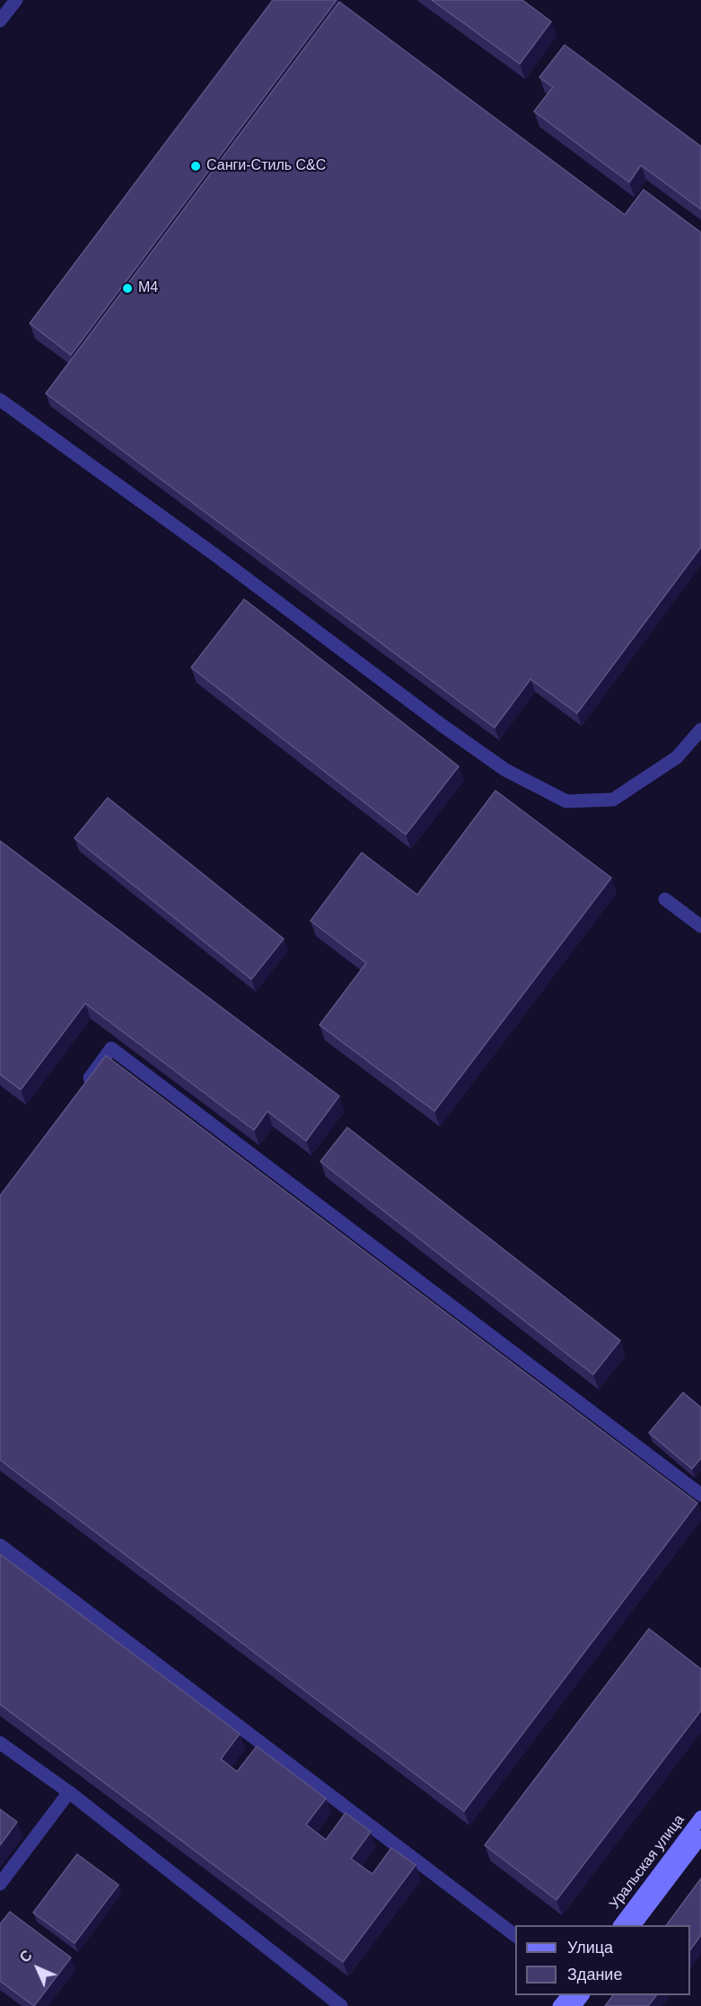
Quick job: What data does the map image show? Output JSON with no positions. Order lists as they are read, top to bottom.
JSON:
{
  "streets": {
    "main road": ["Уральская улица"]
  },
  "places": ["Санги-Стиль C&C", "М4"],
  "legend": ["Улица", "Здание"],
  "north": "top left"
}
